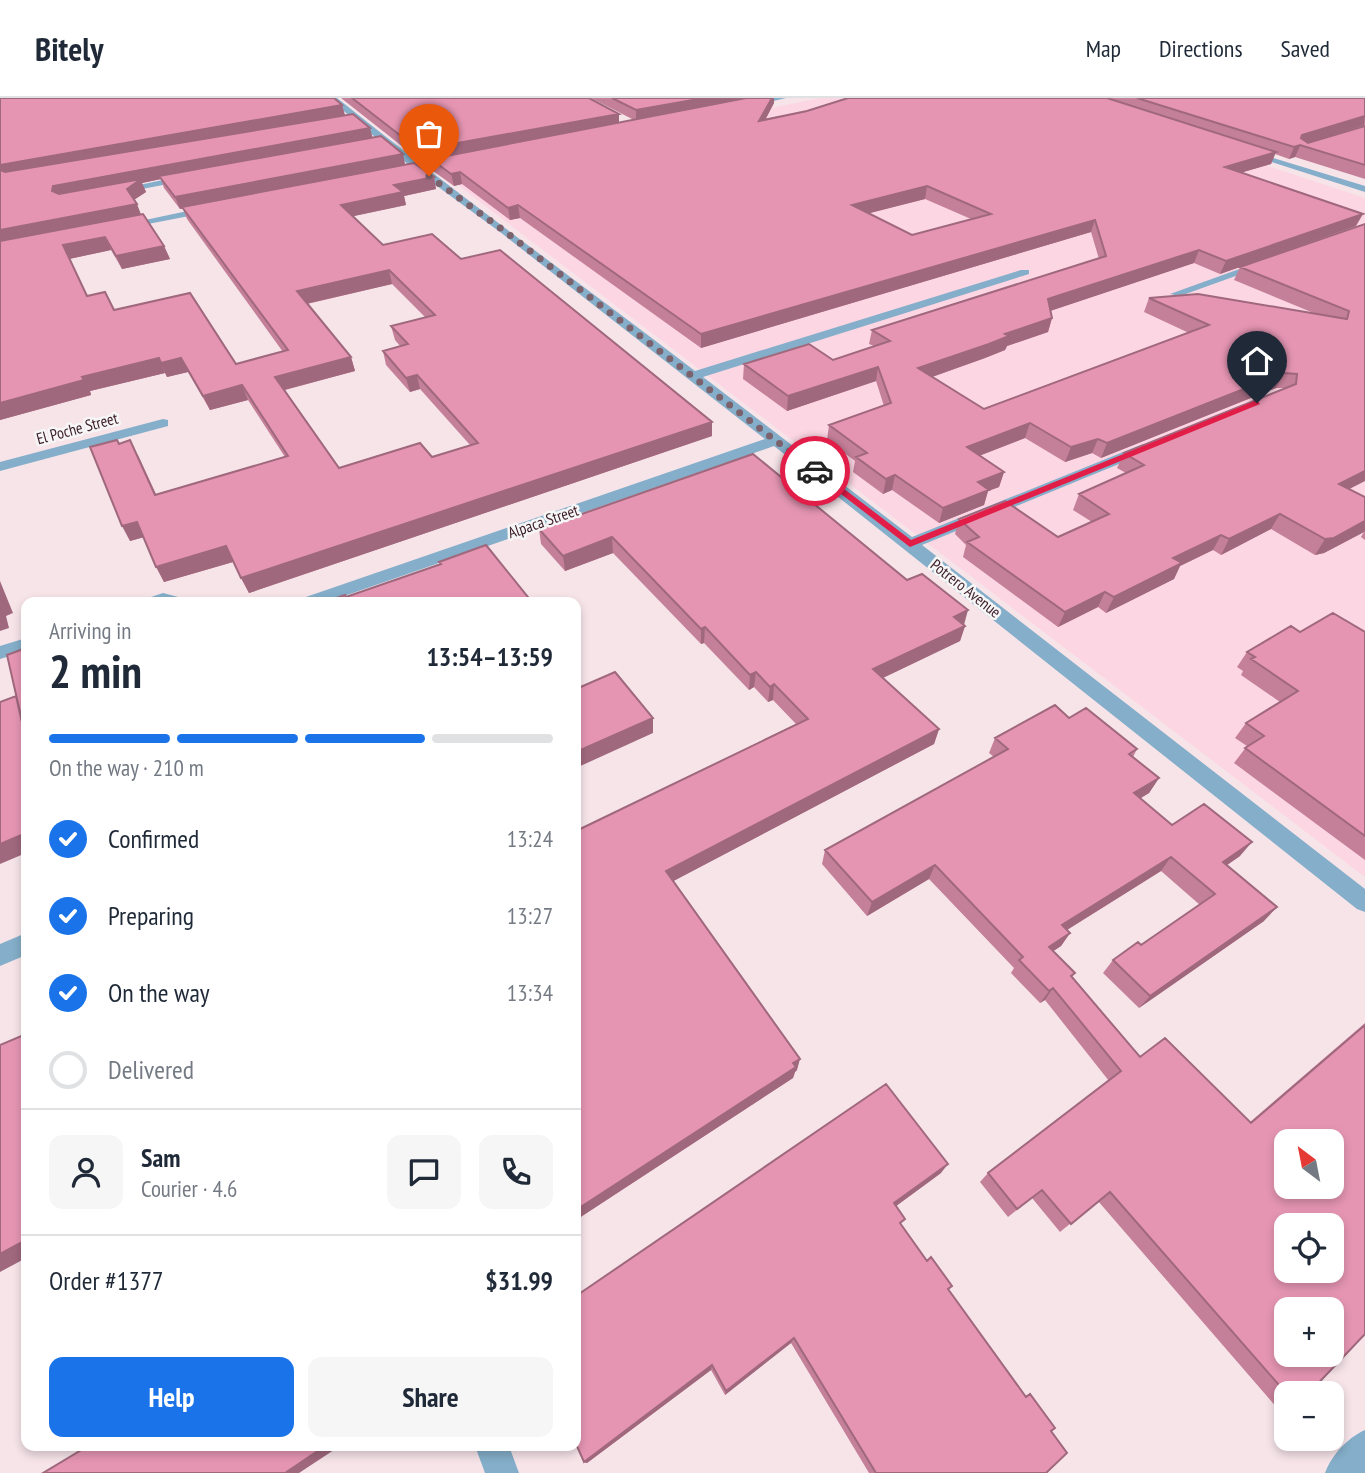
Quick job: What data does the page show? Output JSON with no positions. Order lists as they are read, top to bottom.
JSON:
{
  "streets": {
    "street": ["El Poche Street", "Alpaca Street", "Potrero Avenue"]
  },
  "crossings": [
    ["Alpaca Street", "Potrero Avenue"]
  ],
  "north": "top left",
  "page": {
    "header": "Bitely",
    "nav": ["Map", "Directions", "Saved"],
    "heading": ["2 min", "Arriving in", "13:54–13:59"],
    "panel": [
      "Sam",
      "Courier · 4.6",
      "Order #1377",
      "$31.99"
    ],
    "bar": "On the way · 210 m",
    "list": [
      ["Confirmed", "13:24"],
      ["Preparing", "13:27"],
      ["On the way", "13:34"],
      "Delivered"
    ],
    "map_buttons": ["+", "−"],
    "buttons": ["Help", "Share"]
  }
}
